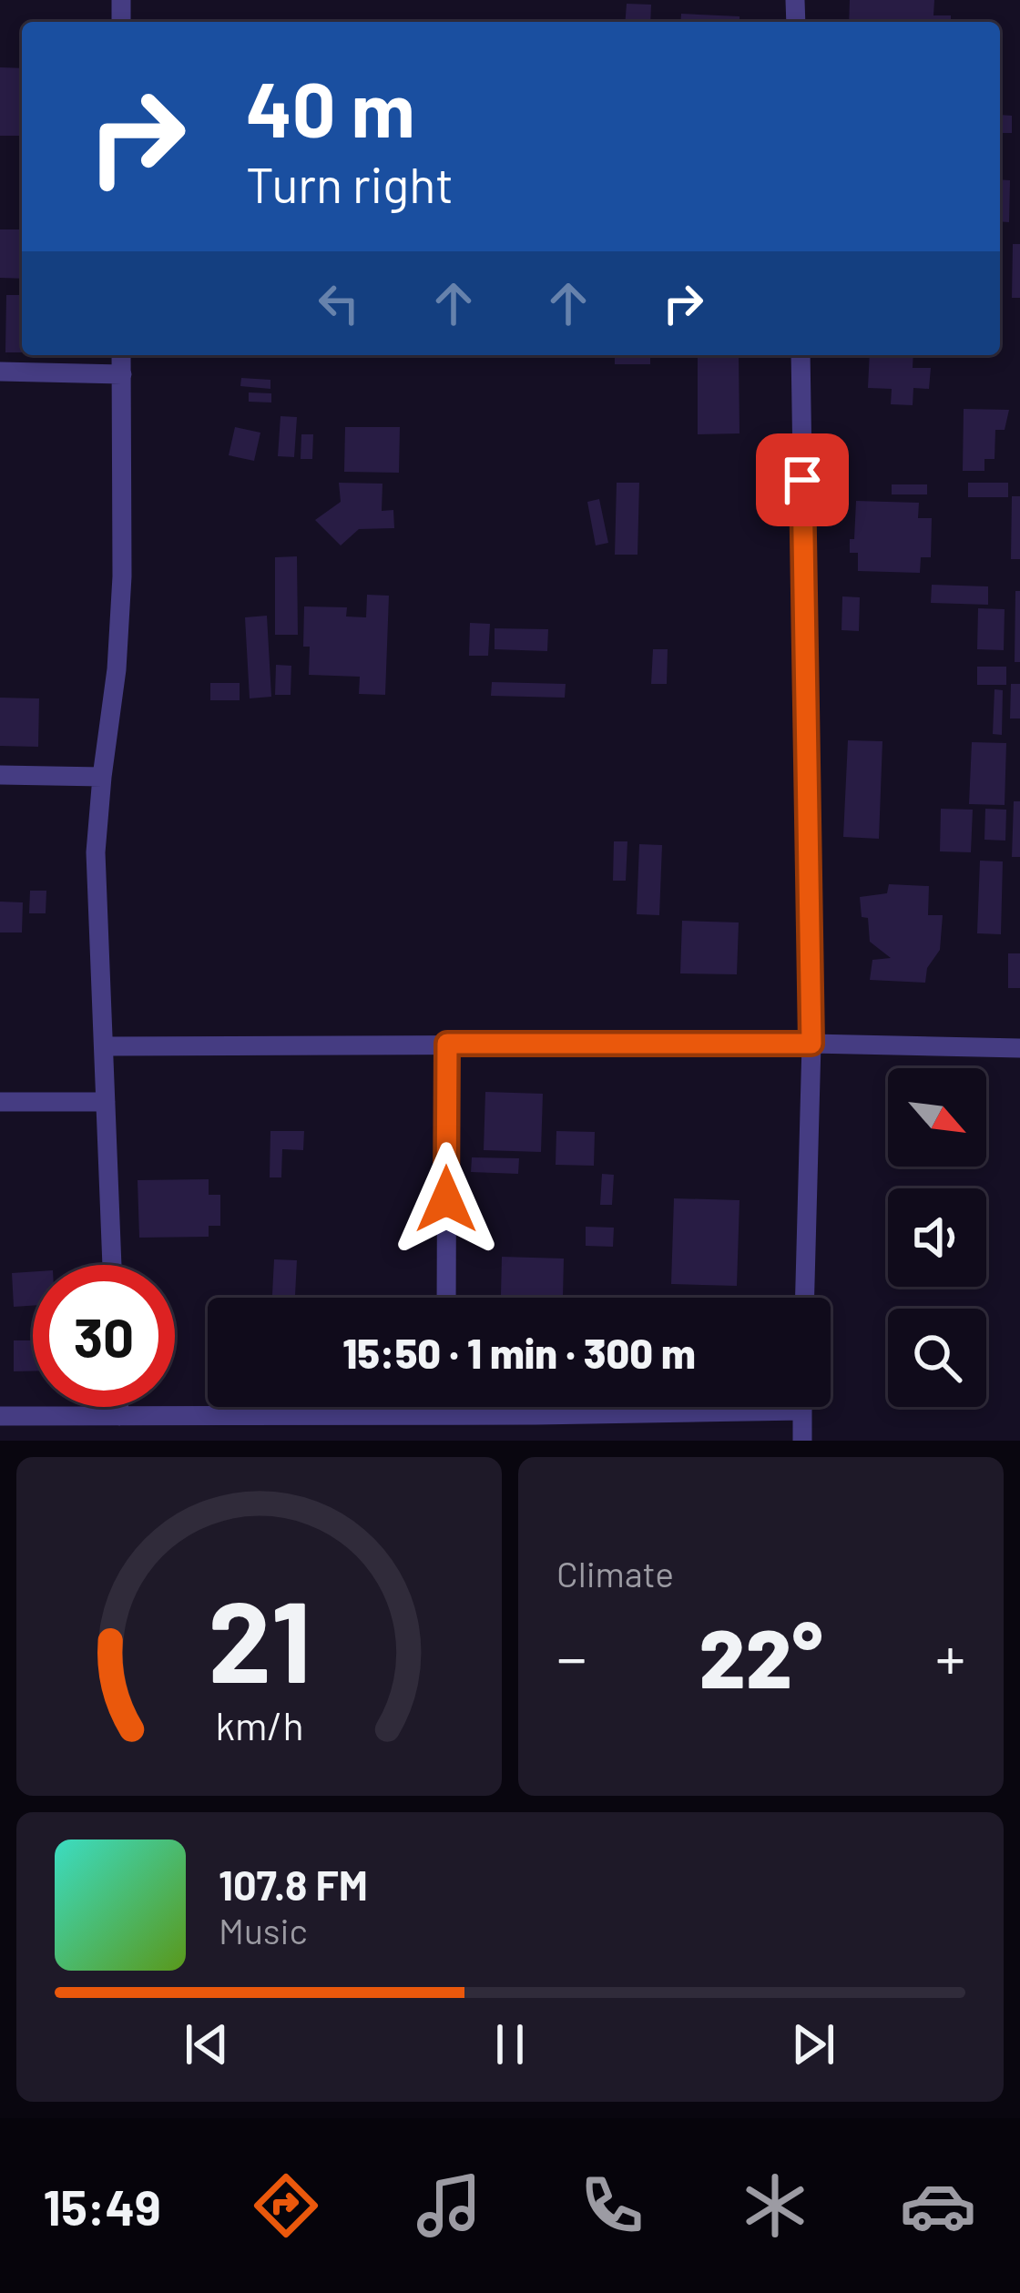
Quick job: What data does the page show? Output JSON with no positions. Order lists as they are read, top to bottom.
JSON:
{
  "north": "bottom right",
  "page": {
    "turn": ["40 m", "Turn right"],
    "limit": "30",
    "trip": "15:50 · 1 min · 300 m",
    "tile": "Climate",
    "heat": ["−", "22°", "+"],
    "song": ["107.8 FM", "Music"],
    "tabs": "15:49",
    "gauge": ["21", "km/h"]
  }
}
